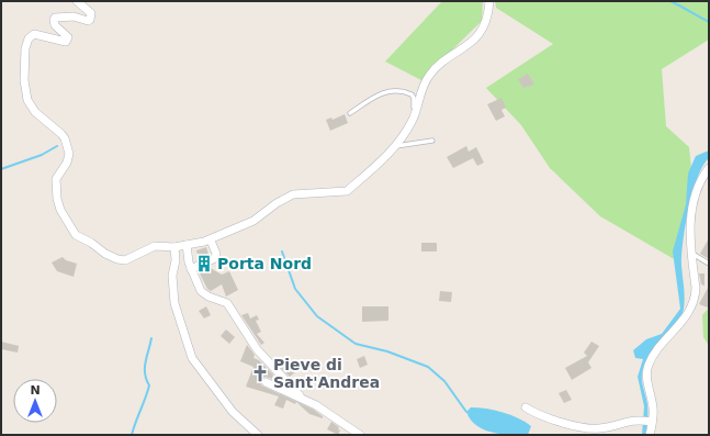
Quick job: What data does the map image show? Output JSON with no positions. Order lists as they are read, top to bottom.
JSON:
{
  "places": {
    "building": ["Porta Nord"],
    "church": ["Pieve di Sant'Andrea"]
  },
  "north": "top"
}
